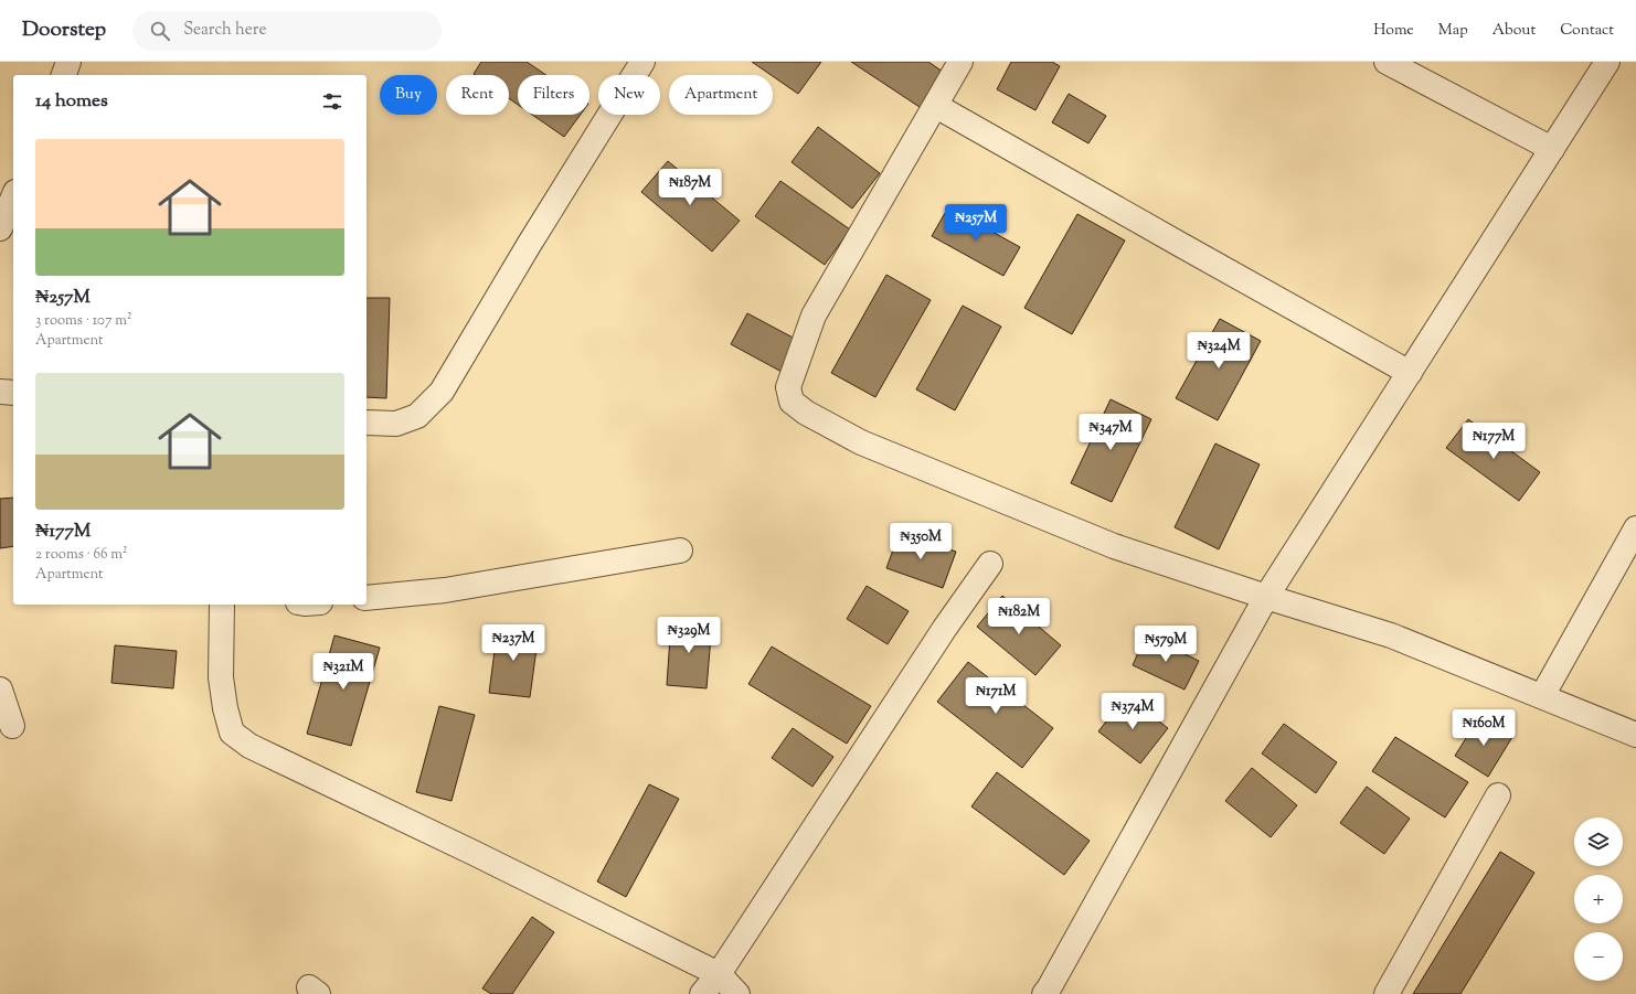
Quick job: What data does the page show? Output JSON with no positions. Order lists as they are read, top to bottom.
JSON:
{
  "page": {
    "header": "Doorstep",
    "search": "Search here",
    "nav": [
      "Home",
      "Map",
      "About",
      "Contact"
    ],
    "chip": [
      "Buy",
      "Rent",
      "Filters",
      "New",
      "Apartment"
    ],
    "heading": "14 homes",
    "list": [
      {
        "name": "₦257M",
        "note": "3 rooms · 107 m² · Apartment"
      },
      {
        "name": "₦177M",
        "note": "2 rooms · 66 m² · Apartment"
      }
    ],
    "price": [
      "₦187M",
      "₦257M",
      "₦324M",
      "₦347M",
      "₦177M",
      "₦350M",
      "₦182M",
      "₦329M",
      "₦237M",
      "₦579M",
      "₦321M",
      "₦171M",
      "₦374M",
      "₦160M"
    ],
    "map_buttons": ["+", "−"]
  }
}
